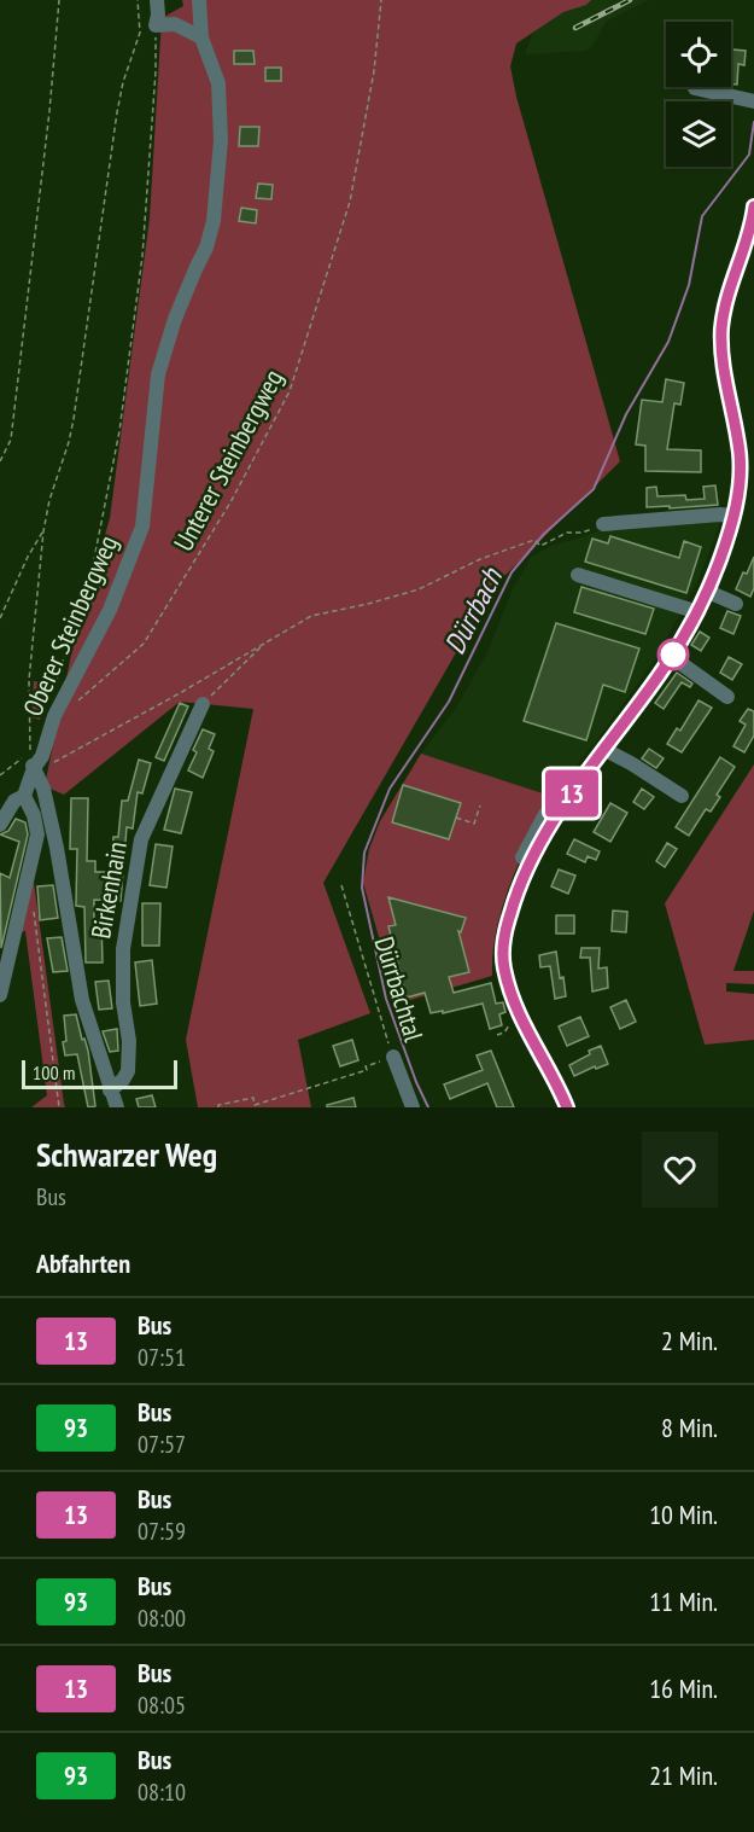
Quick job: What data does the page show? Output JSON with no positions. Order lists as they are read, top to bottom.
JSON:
{
  "streets": {
    "street": ["Oberer Steinbergweg", "Birkenhain", "Dürrbachtal"],
    "path": ["Unterer Steinbergweg"]
  },
  "water": ["Dürrbach"],
  "lines": ["bus line 13"],
  "scale_bar": "100 m",
  "page": {
    "on_map": "13",
    "scale": "100 m",
    "heading": [
      ["Schwarzer Weg", "Bus"],
      "Abfahrten"
    ],
    "list": [
      {
        "mark": "13",
        "name": "Bus",
        "note": "07:51",
        "value": "2 Min."
      },
      {
        "mark": "93",
        "name": "Bus",
        "note": "07:57",
        "value": "8 Min."
      },
      {
        "mark": "13",
        "name": "Bus",
        "note": "07:59",
        "value": "10 Min."
      },
      {
        "mark": "93",
        "name": "Bus",
        "note": "08:00",
        "value": "11 Min."
      },
      {
        "mark": "13",
        "name": "Bus",
        "note": "08:05",
        "value": "16 Min."
      },
      {
        "mark": "93",
        "name": "Bus",
        "note": "08:10",
        "value": "21 Min."
      }
    ]
  }
}
